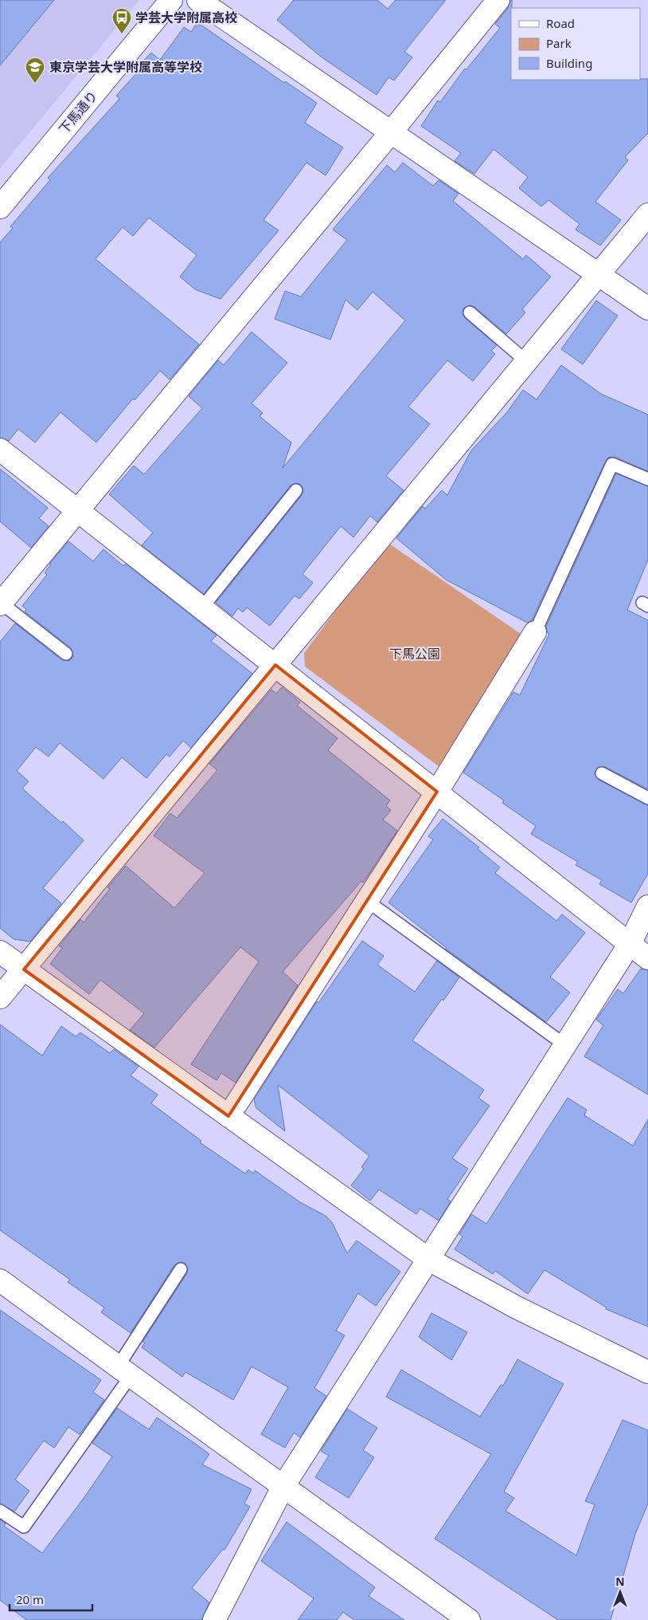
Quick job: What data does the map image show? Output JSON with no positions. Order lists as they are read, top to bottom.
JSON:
{
  "streets": {
    "street": ["下馬通り"]
  },
  "parks": ["下馬公園"],
  "places": {
    "bus stop": ["学芸大学附属高校"],
    "school or university": ["東京学芸大学附属高等学校"]
  },
  "legend": ["Road", "Park", "Building"],
  "scale_bar": "20 m",
  "north": "top"
}
